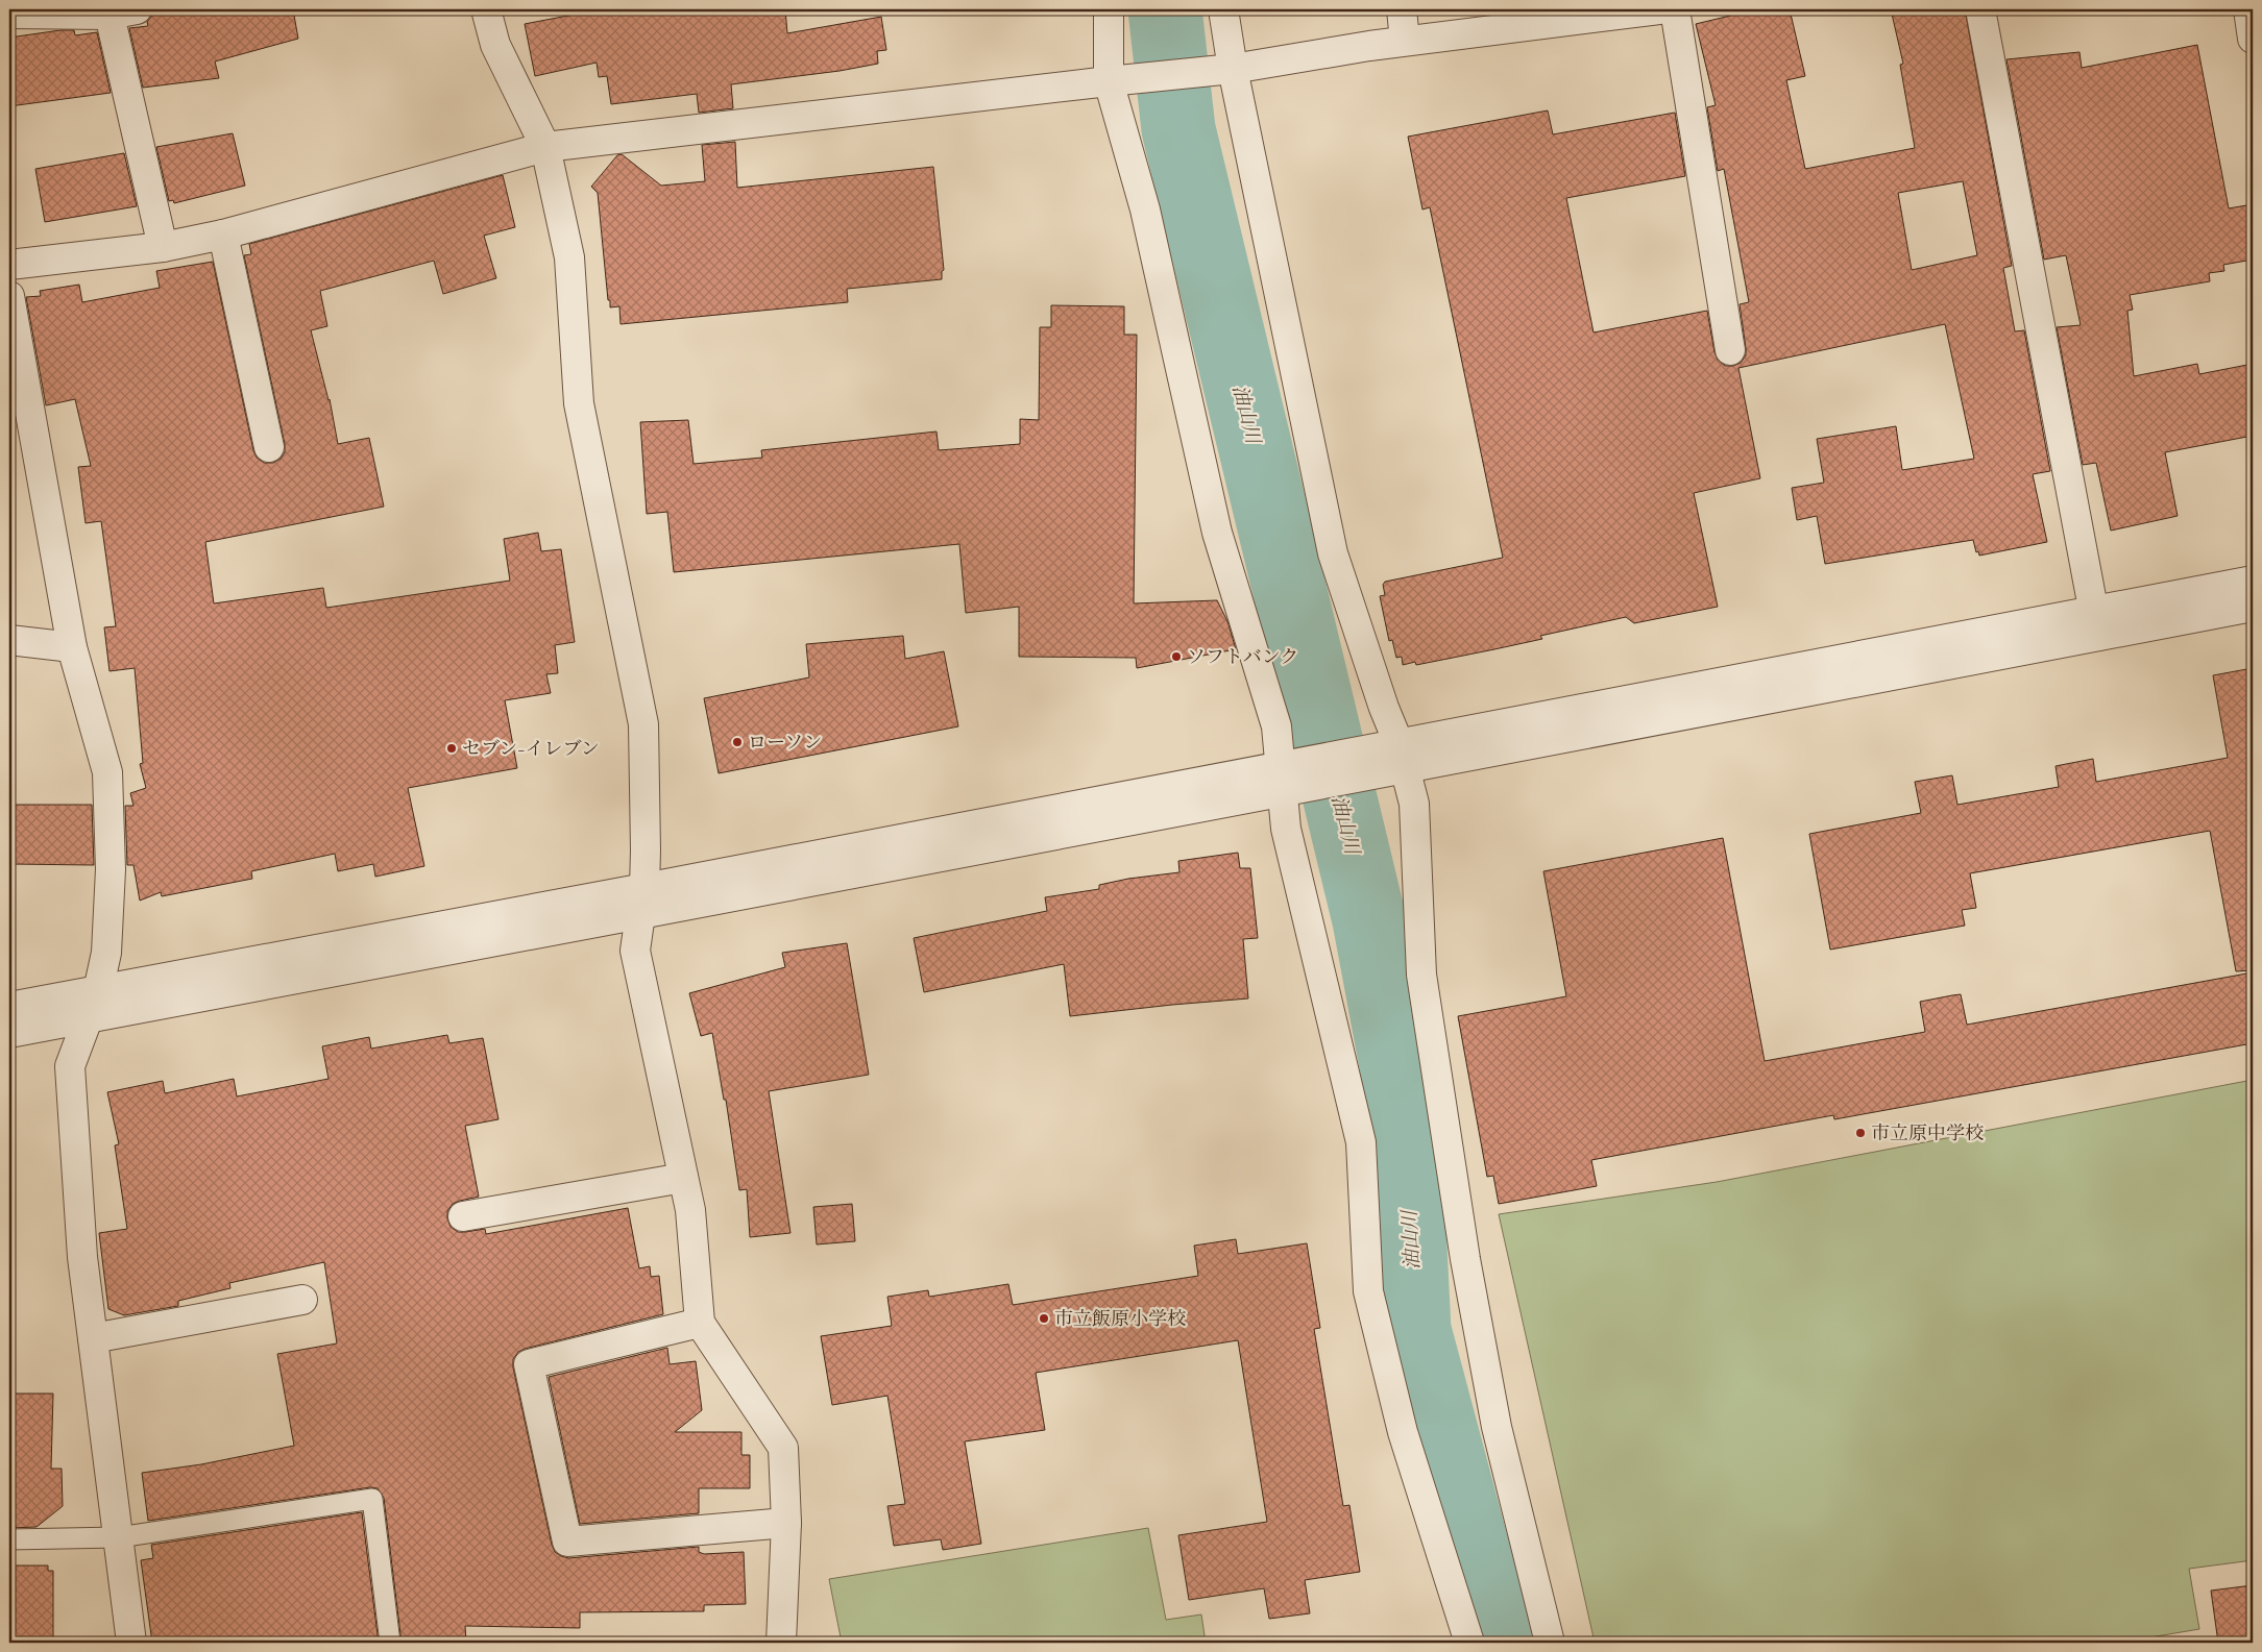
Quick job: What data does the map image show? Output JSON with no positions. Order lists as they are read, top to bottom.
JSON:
{
  "water": ["油山川"],
  "places": [
    "ソフトバンク",
    "ローソン",
    "セブン-イレブン",
    "市立原中学校",
    "市立飯原小学校"
  ]
}
